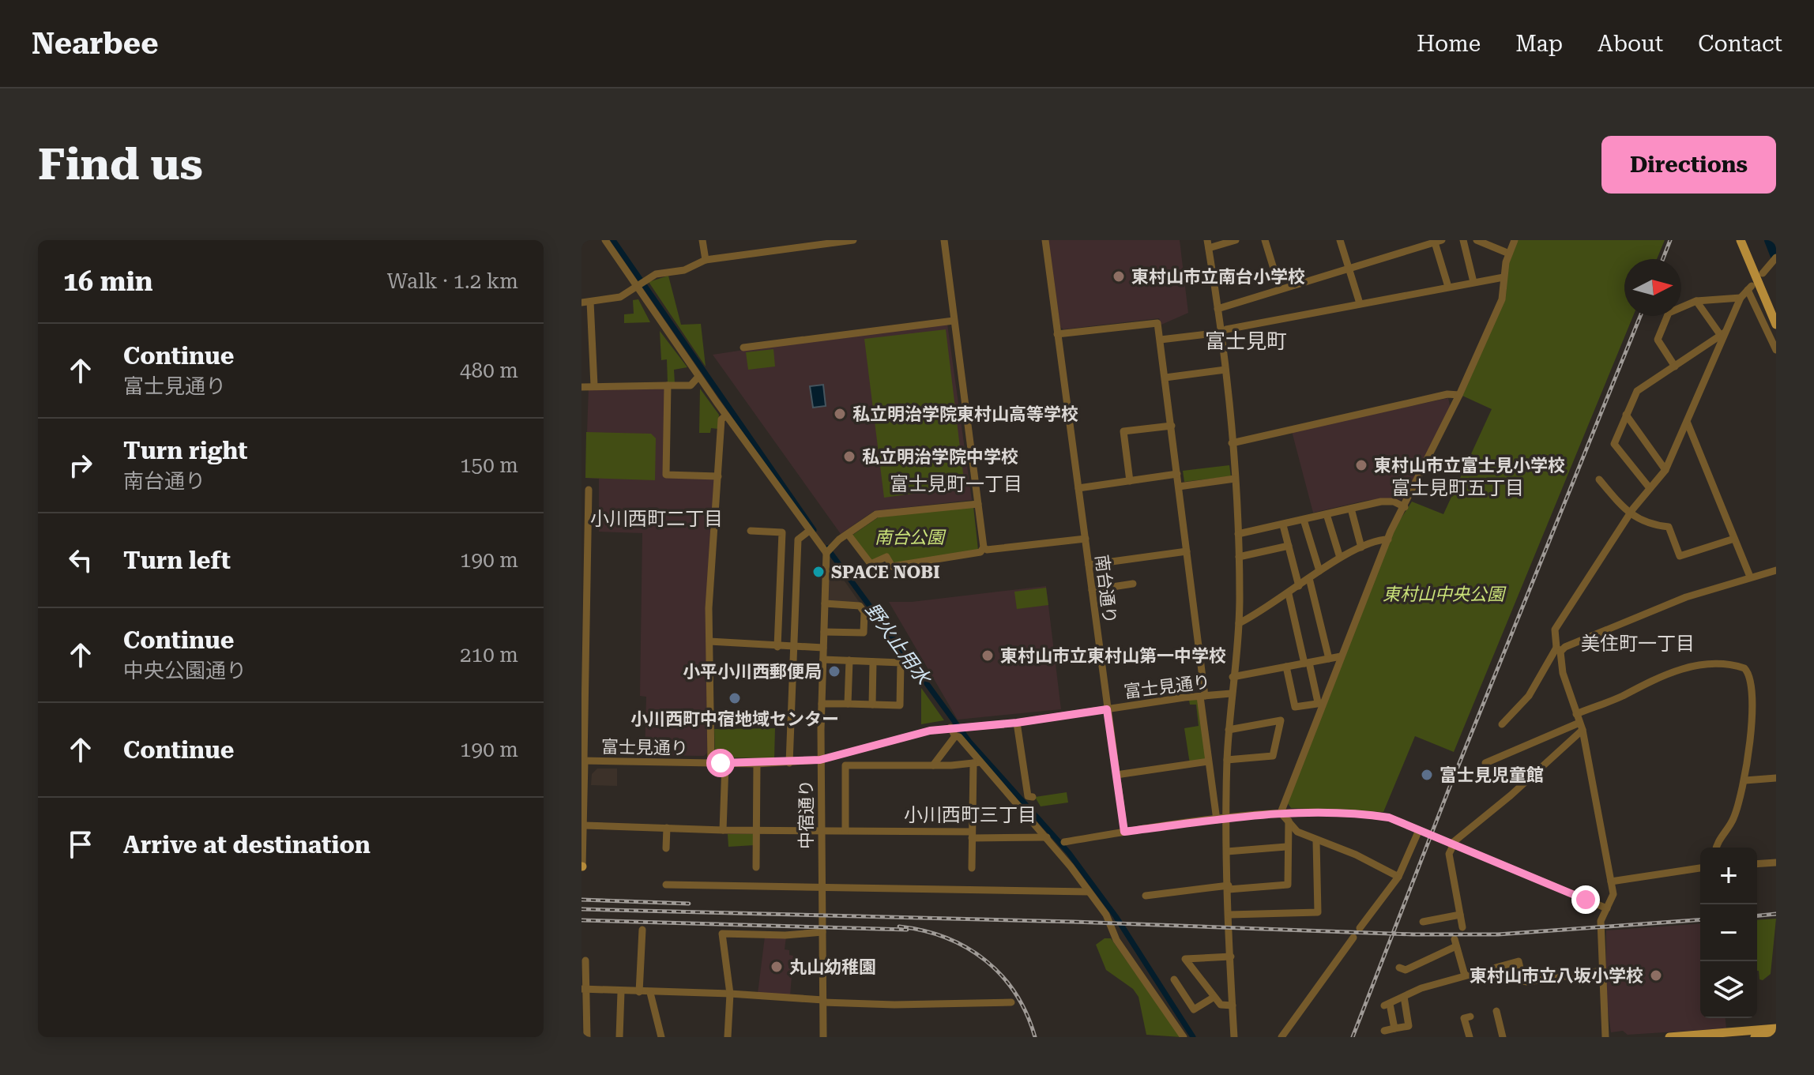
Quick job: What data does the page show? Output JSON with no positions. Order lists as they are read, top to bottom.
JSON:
{
  "streets": {
    "street": ["南台通り", "富士見通り", "中宿通り"]
  },
  "crossings": [
    ["南台通り", "富士見通り"],
    ["富士見通り", "中宿通り"]
  ],
  "districts": [
    "富士見町",
    "富士見町一丁目",
    "富士見町五丁目",
    "小川西町二丁目",
    "美住町一丁目",
    "小川西町三丁目"
  ],
  "water": ["野火止用水"],
  "parks": ["南台公園", "東村山中央公園"],
  "places": [
    "東村山市立南台小学校",
    "私立明治学院東村山高等学校",
    "私立明治学院中学校",
    "東村山市立富士見小学校",
    "SPACE NOBI",
    "東村山市立東村山第一中学校",
    "小平小川西郵便局",
    "小川西町中宿地域センター",
    "富士見児童館",
    "丸山幼稚園",
    "東村山市立八坂小学校"
  ],
  "north": "right",
  "page": {
    "header": "Nearbee",
    "nav": [
      "Home",
      "Map",
      "About",
      "Contact"
    ],
    "buttons": "Directions",
    "title": "Find us",
    "heading": ["16 min", "Walk · 1.2 km"],
    "list": [
      ["Continue", "富士見通り", "480 m"],
      ["Turn right", "南台通り", "150 m"],
      ["Turn left", "190 m"],
      ["Continue", "中央公園通り", "210 m"],
      ["Continue", "190 m"],
      "Arrive at destination"
    ],
    "map_buttons": ["+", "−"]
  }
}
